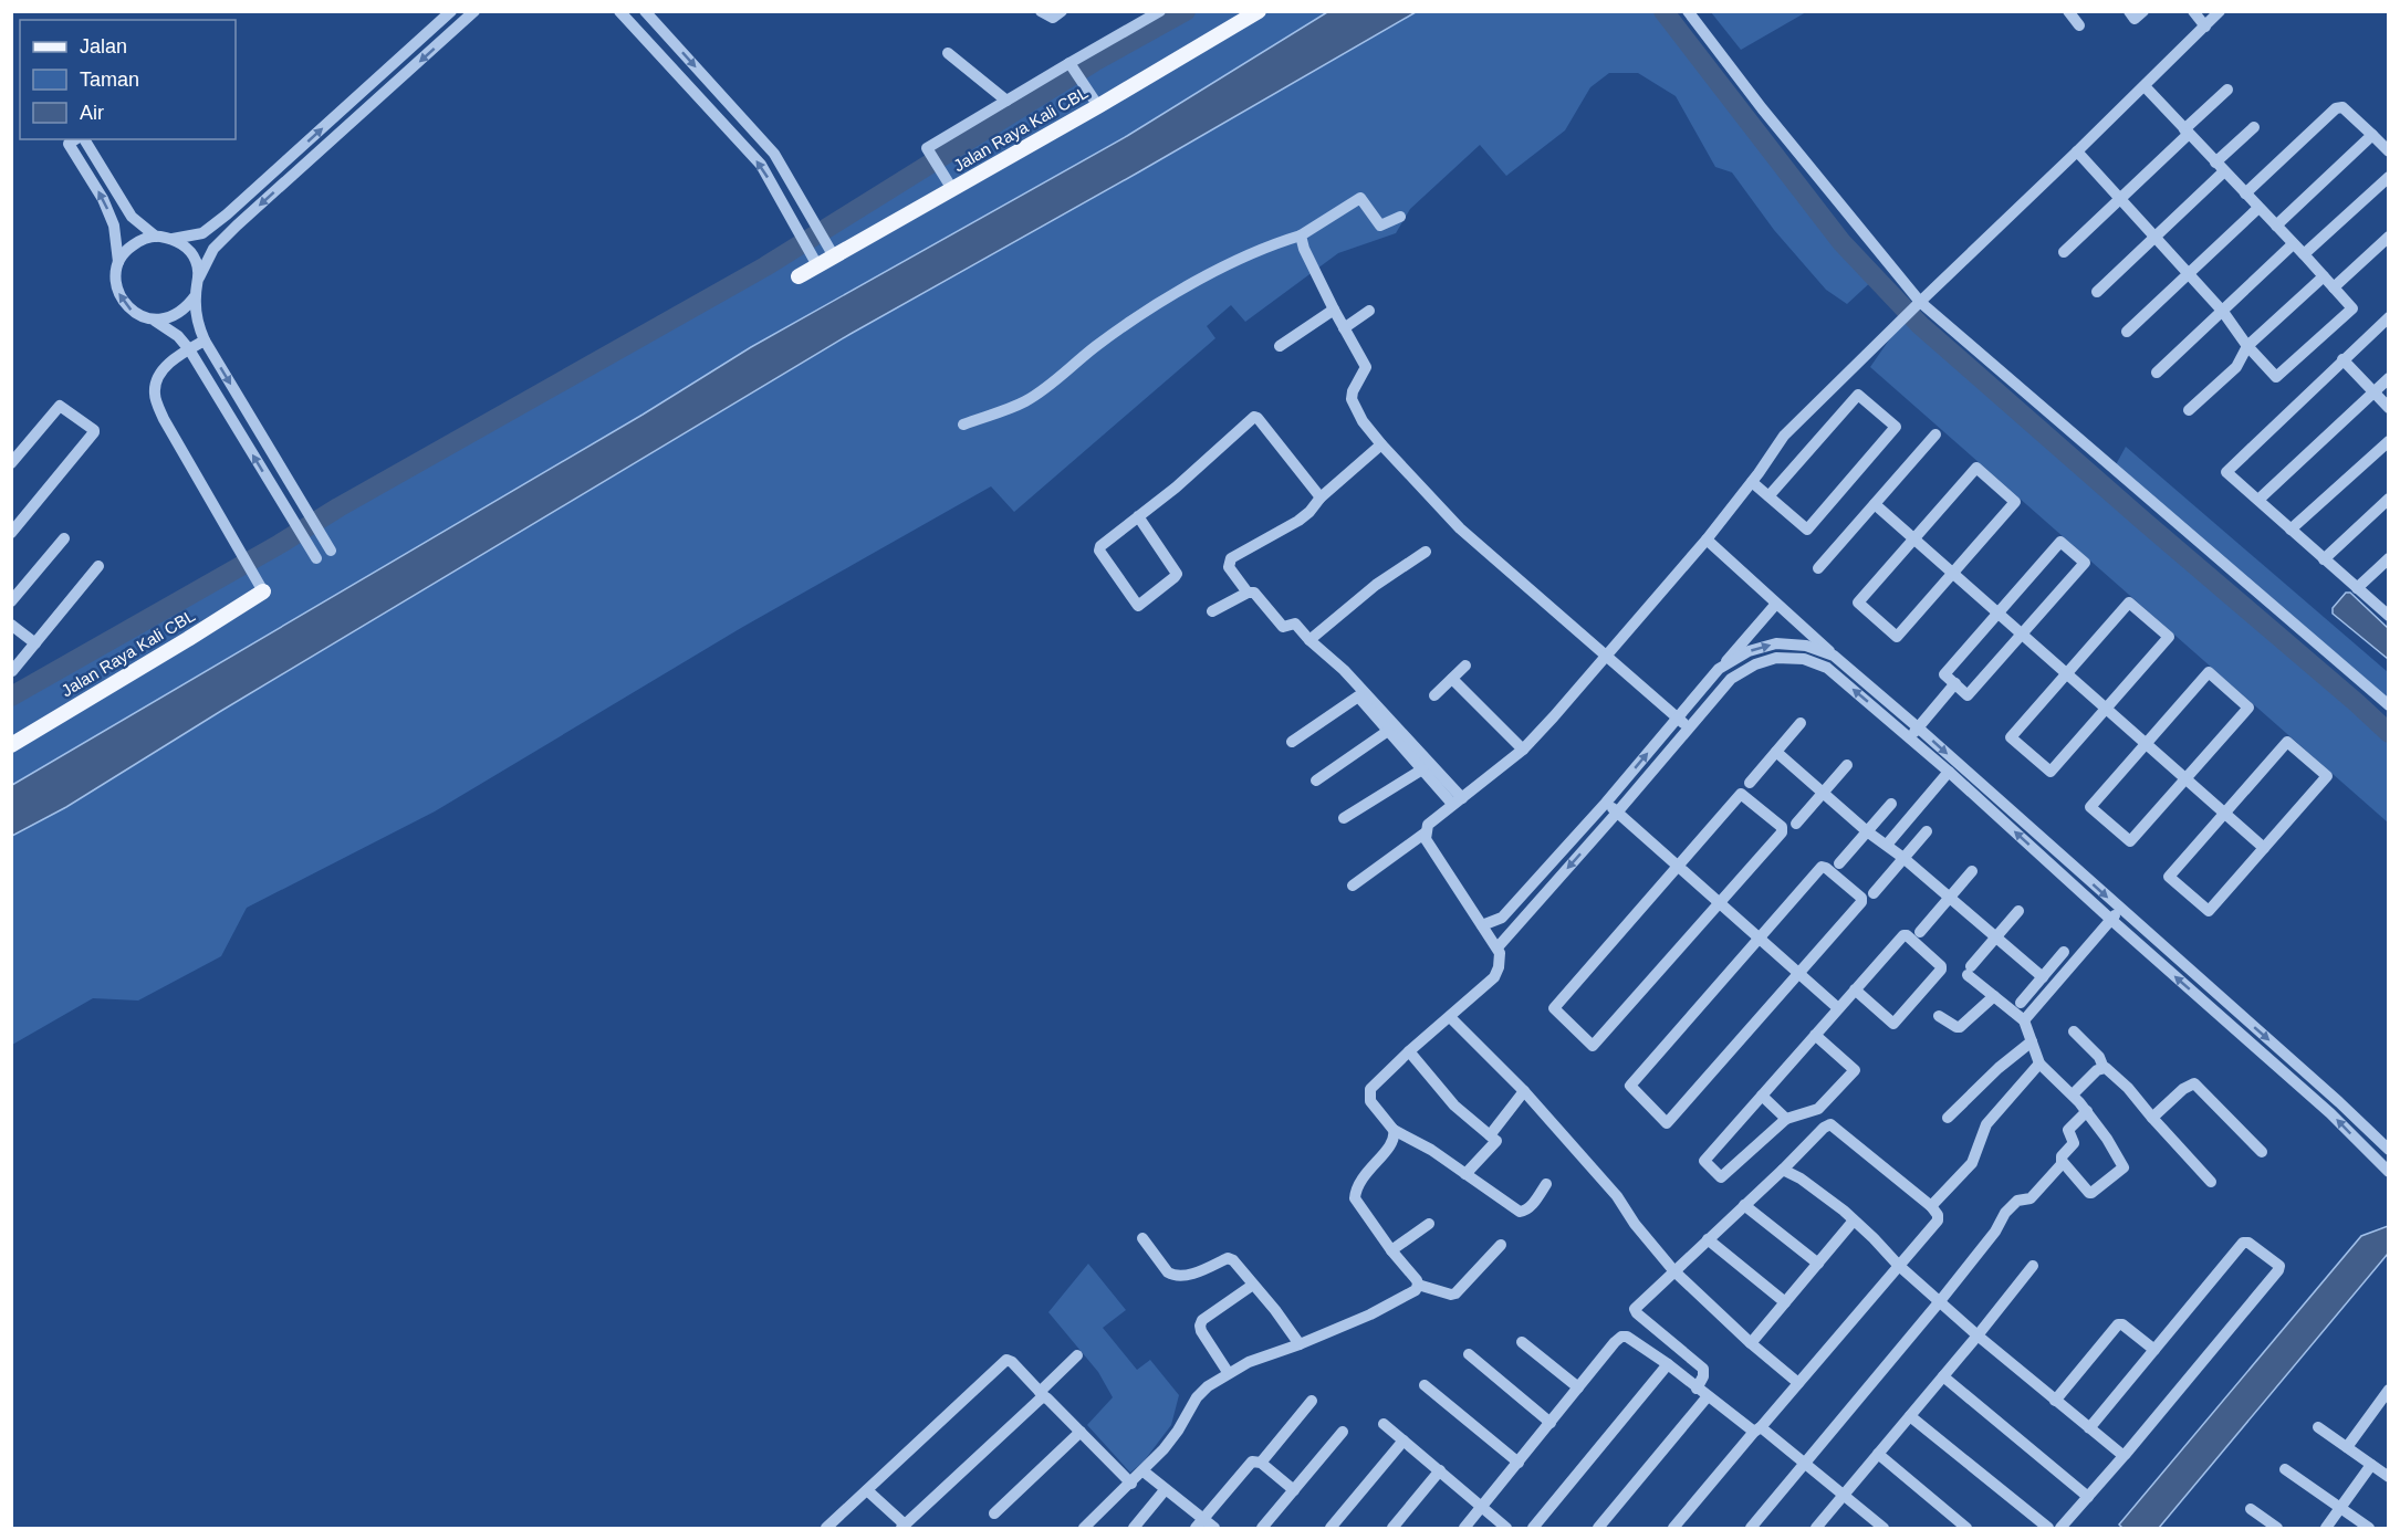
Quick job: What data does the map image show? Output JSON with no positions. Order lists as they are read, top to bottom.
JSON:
{
  "streets": {
    "main road": ["Jalan Raya Kali CBL"]
  },
  "legend": ["Jalan", "Taman", "Air"]
}
